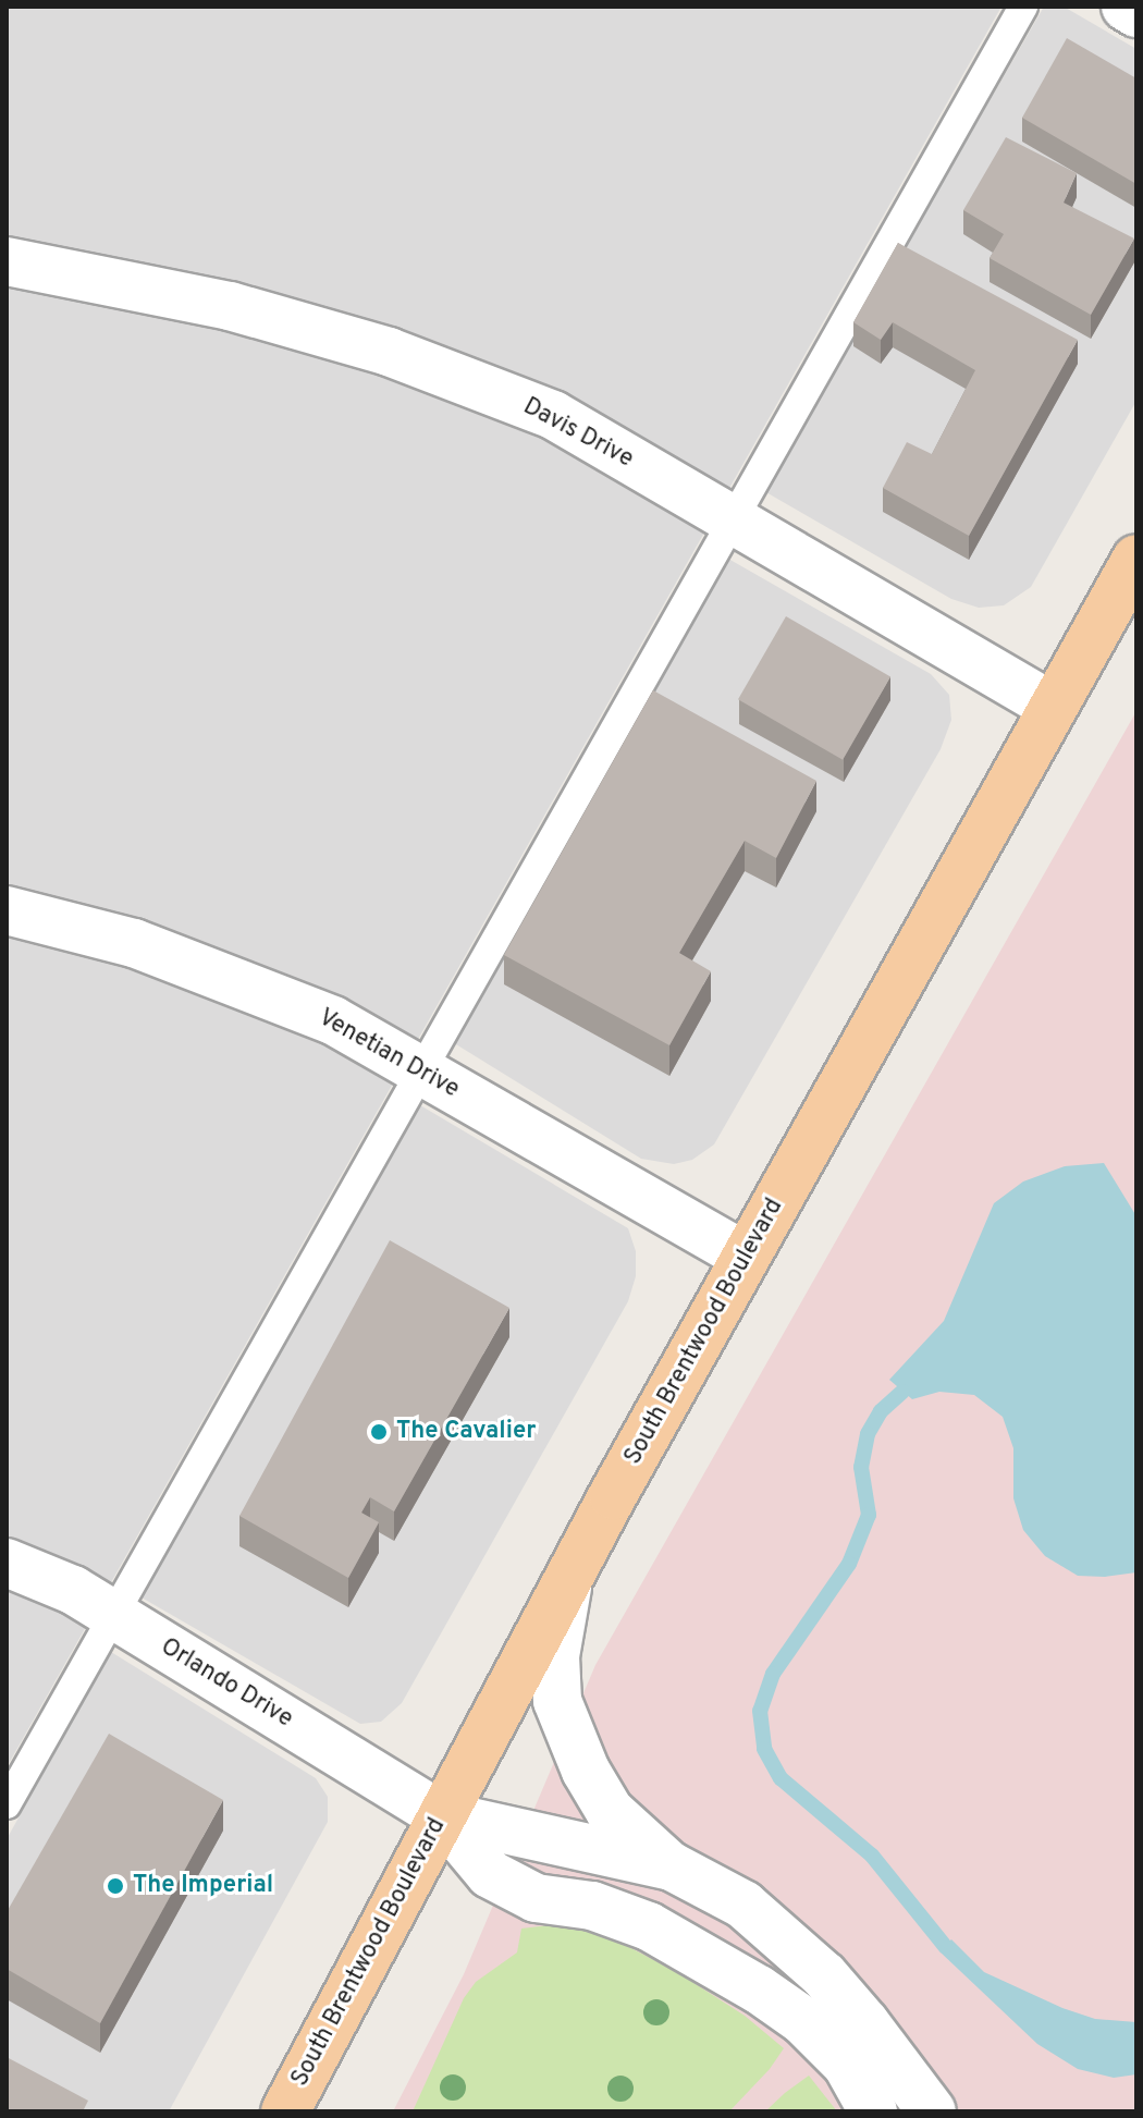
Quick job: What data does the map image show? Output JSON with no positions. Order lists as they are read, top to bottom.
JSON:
{
  "streets": {
    "main road": ["South Brentwood Boulevard"],
    "street": ["Davis Drive", "Venetian Drive", "Orlando Drive"]
  },
  "crossings": [
    ["Davis Drive", "South Brentwood Boulevard"],
    ["Venetian Drive", "South Brentwood Boulevard"],
    ["South Brentwood Boulevard", "Orlando Drive"]
  ],
  "places": ["The Cavalier", "The Imperial"]
}
